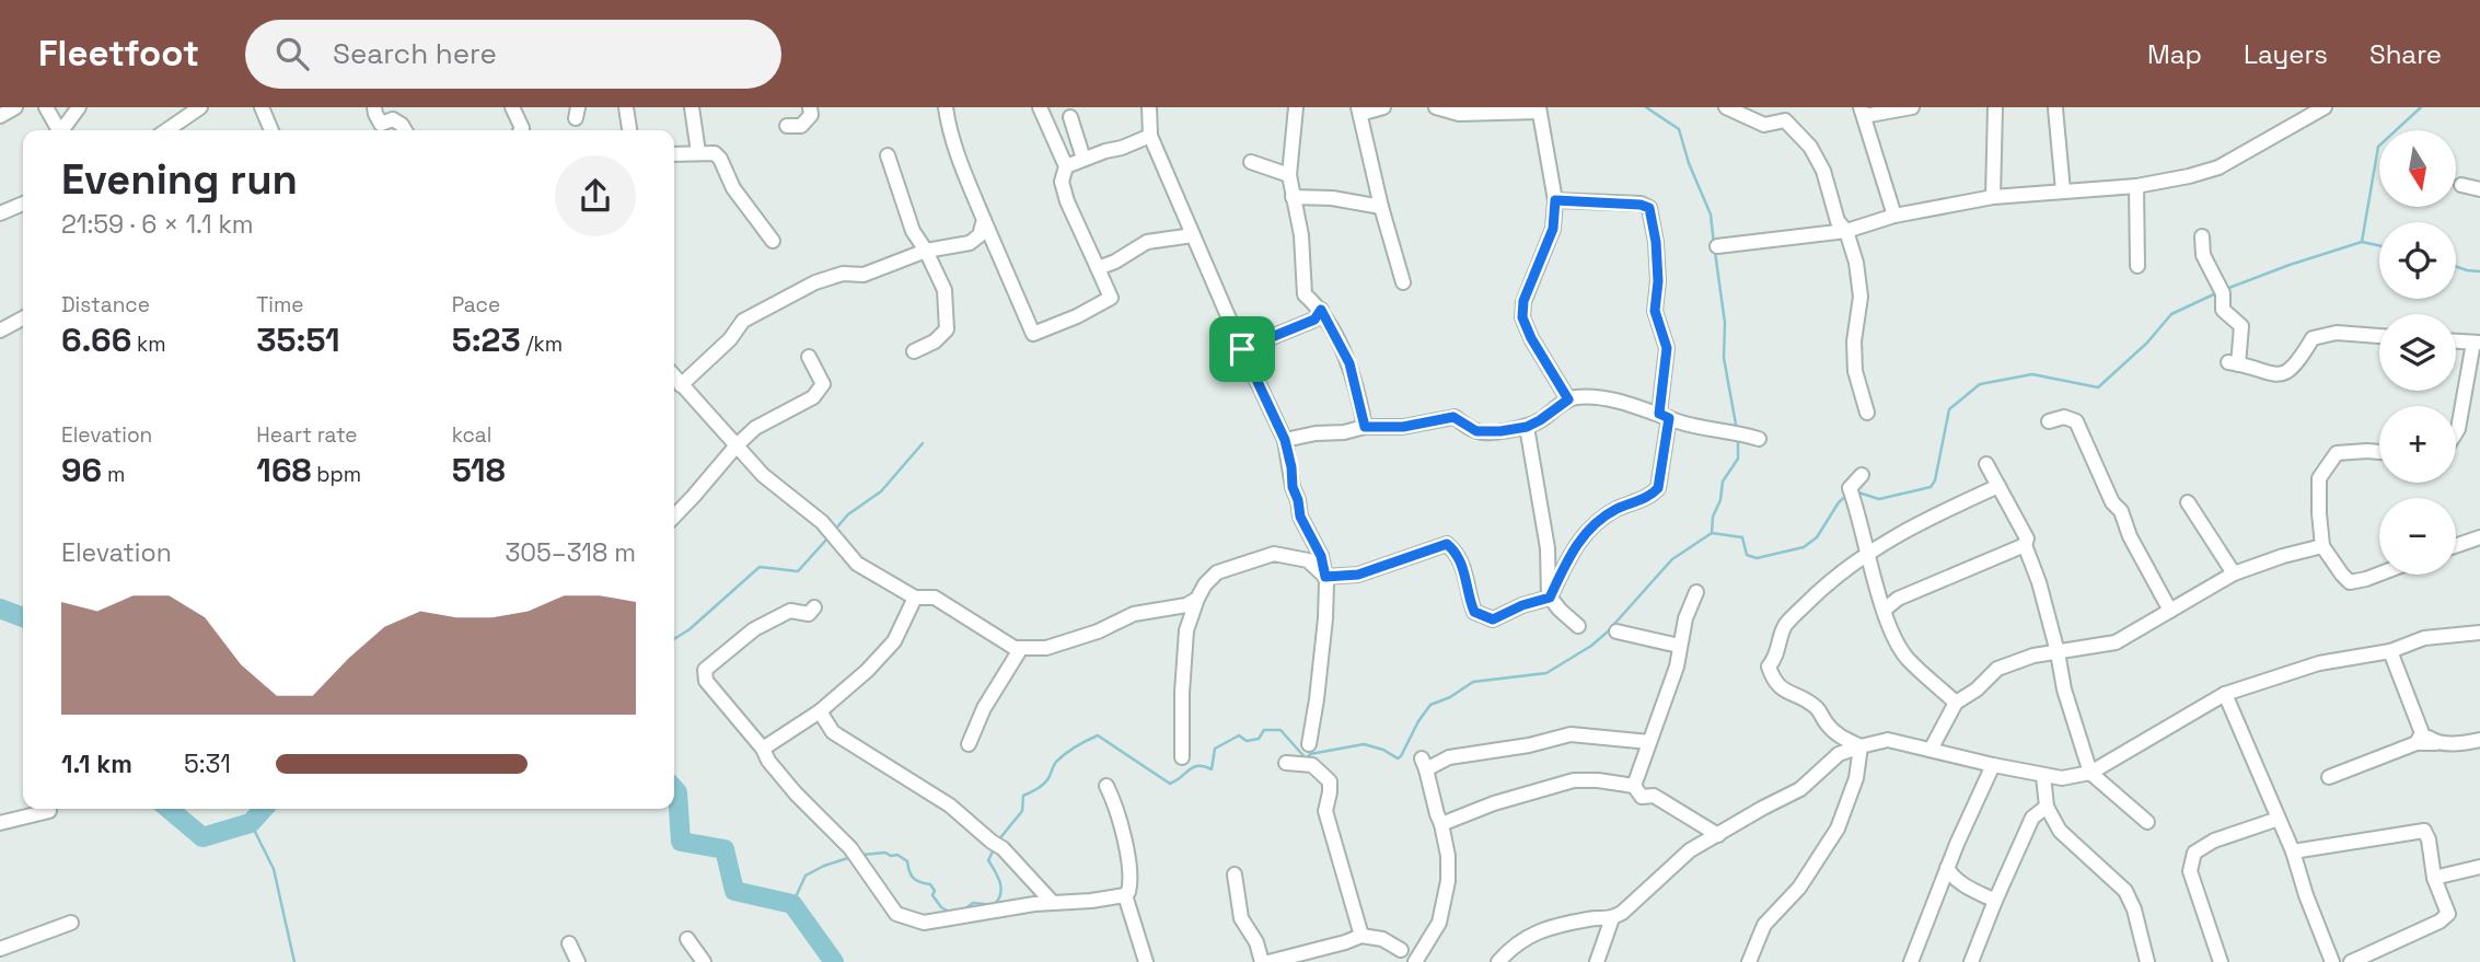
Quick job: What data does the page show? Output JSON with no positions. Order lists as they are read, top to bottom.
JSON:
{
  "north": "bottom",
  "page": {
    "header": "Fleetfoot",
    "search": "Search here",
    "nav": ["Map", "Layers", "Share"],
    "map_buttons": ["+", "−"],
    "heading": ["Evening run", "21:59 · 6 × 1.1 km"],
    "stats": [
      ["Distance", "6.66 km"],
      ["Time", "35:51"],
      ["Pace", "5:23 /km"],
      ["Elevation", "96 m"],
      ["Heart rate", "168 bpm"],
      ["kcal", "518"]
    ],
    "chart": ["Elevation", "305–318 m"],
    "list": [
      {
        "name": "1.1 km",
        "note": "5:31"
      }
    ]
  }
}
